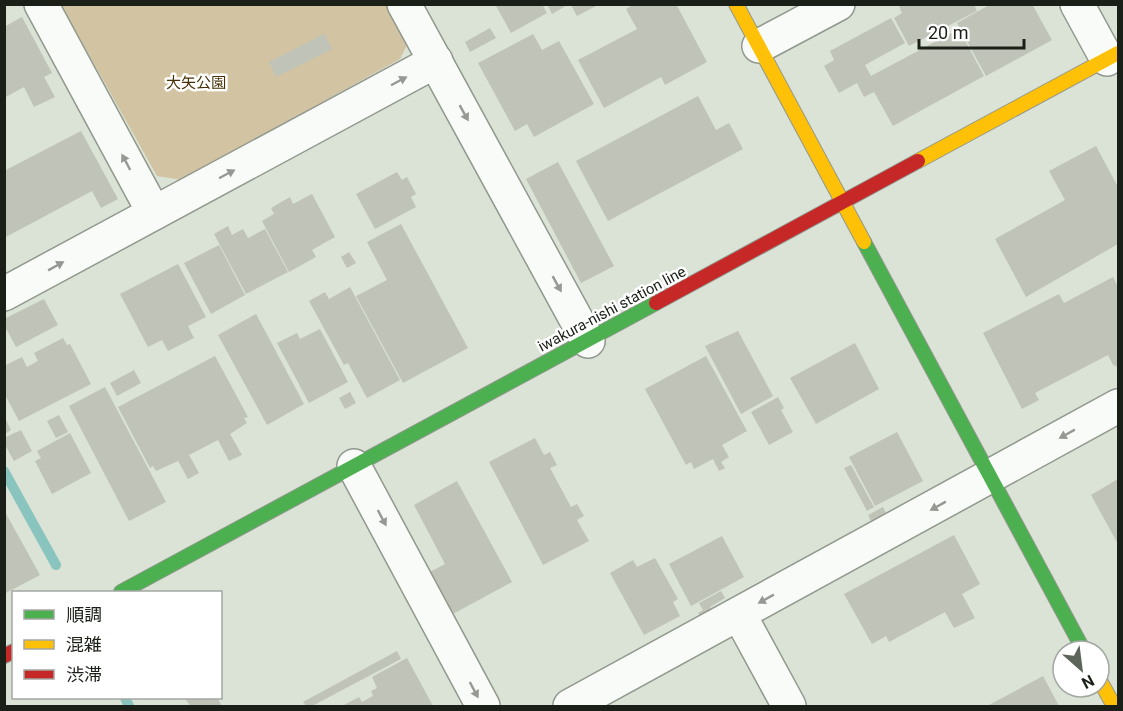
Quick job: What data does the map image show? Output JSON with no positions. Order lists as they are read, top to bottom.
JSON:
{
  "streets": {
    "main road": ["iwakura-nishi station line"]
  },
  "parks": ["大矢公園"],
  "legend": ["順調", "混雑", "渋滞"],
  "scale_bar": "20 m",
  "north": "bottom right"
}
